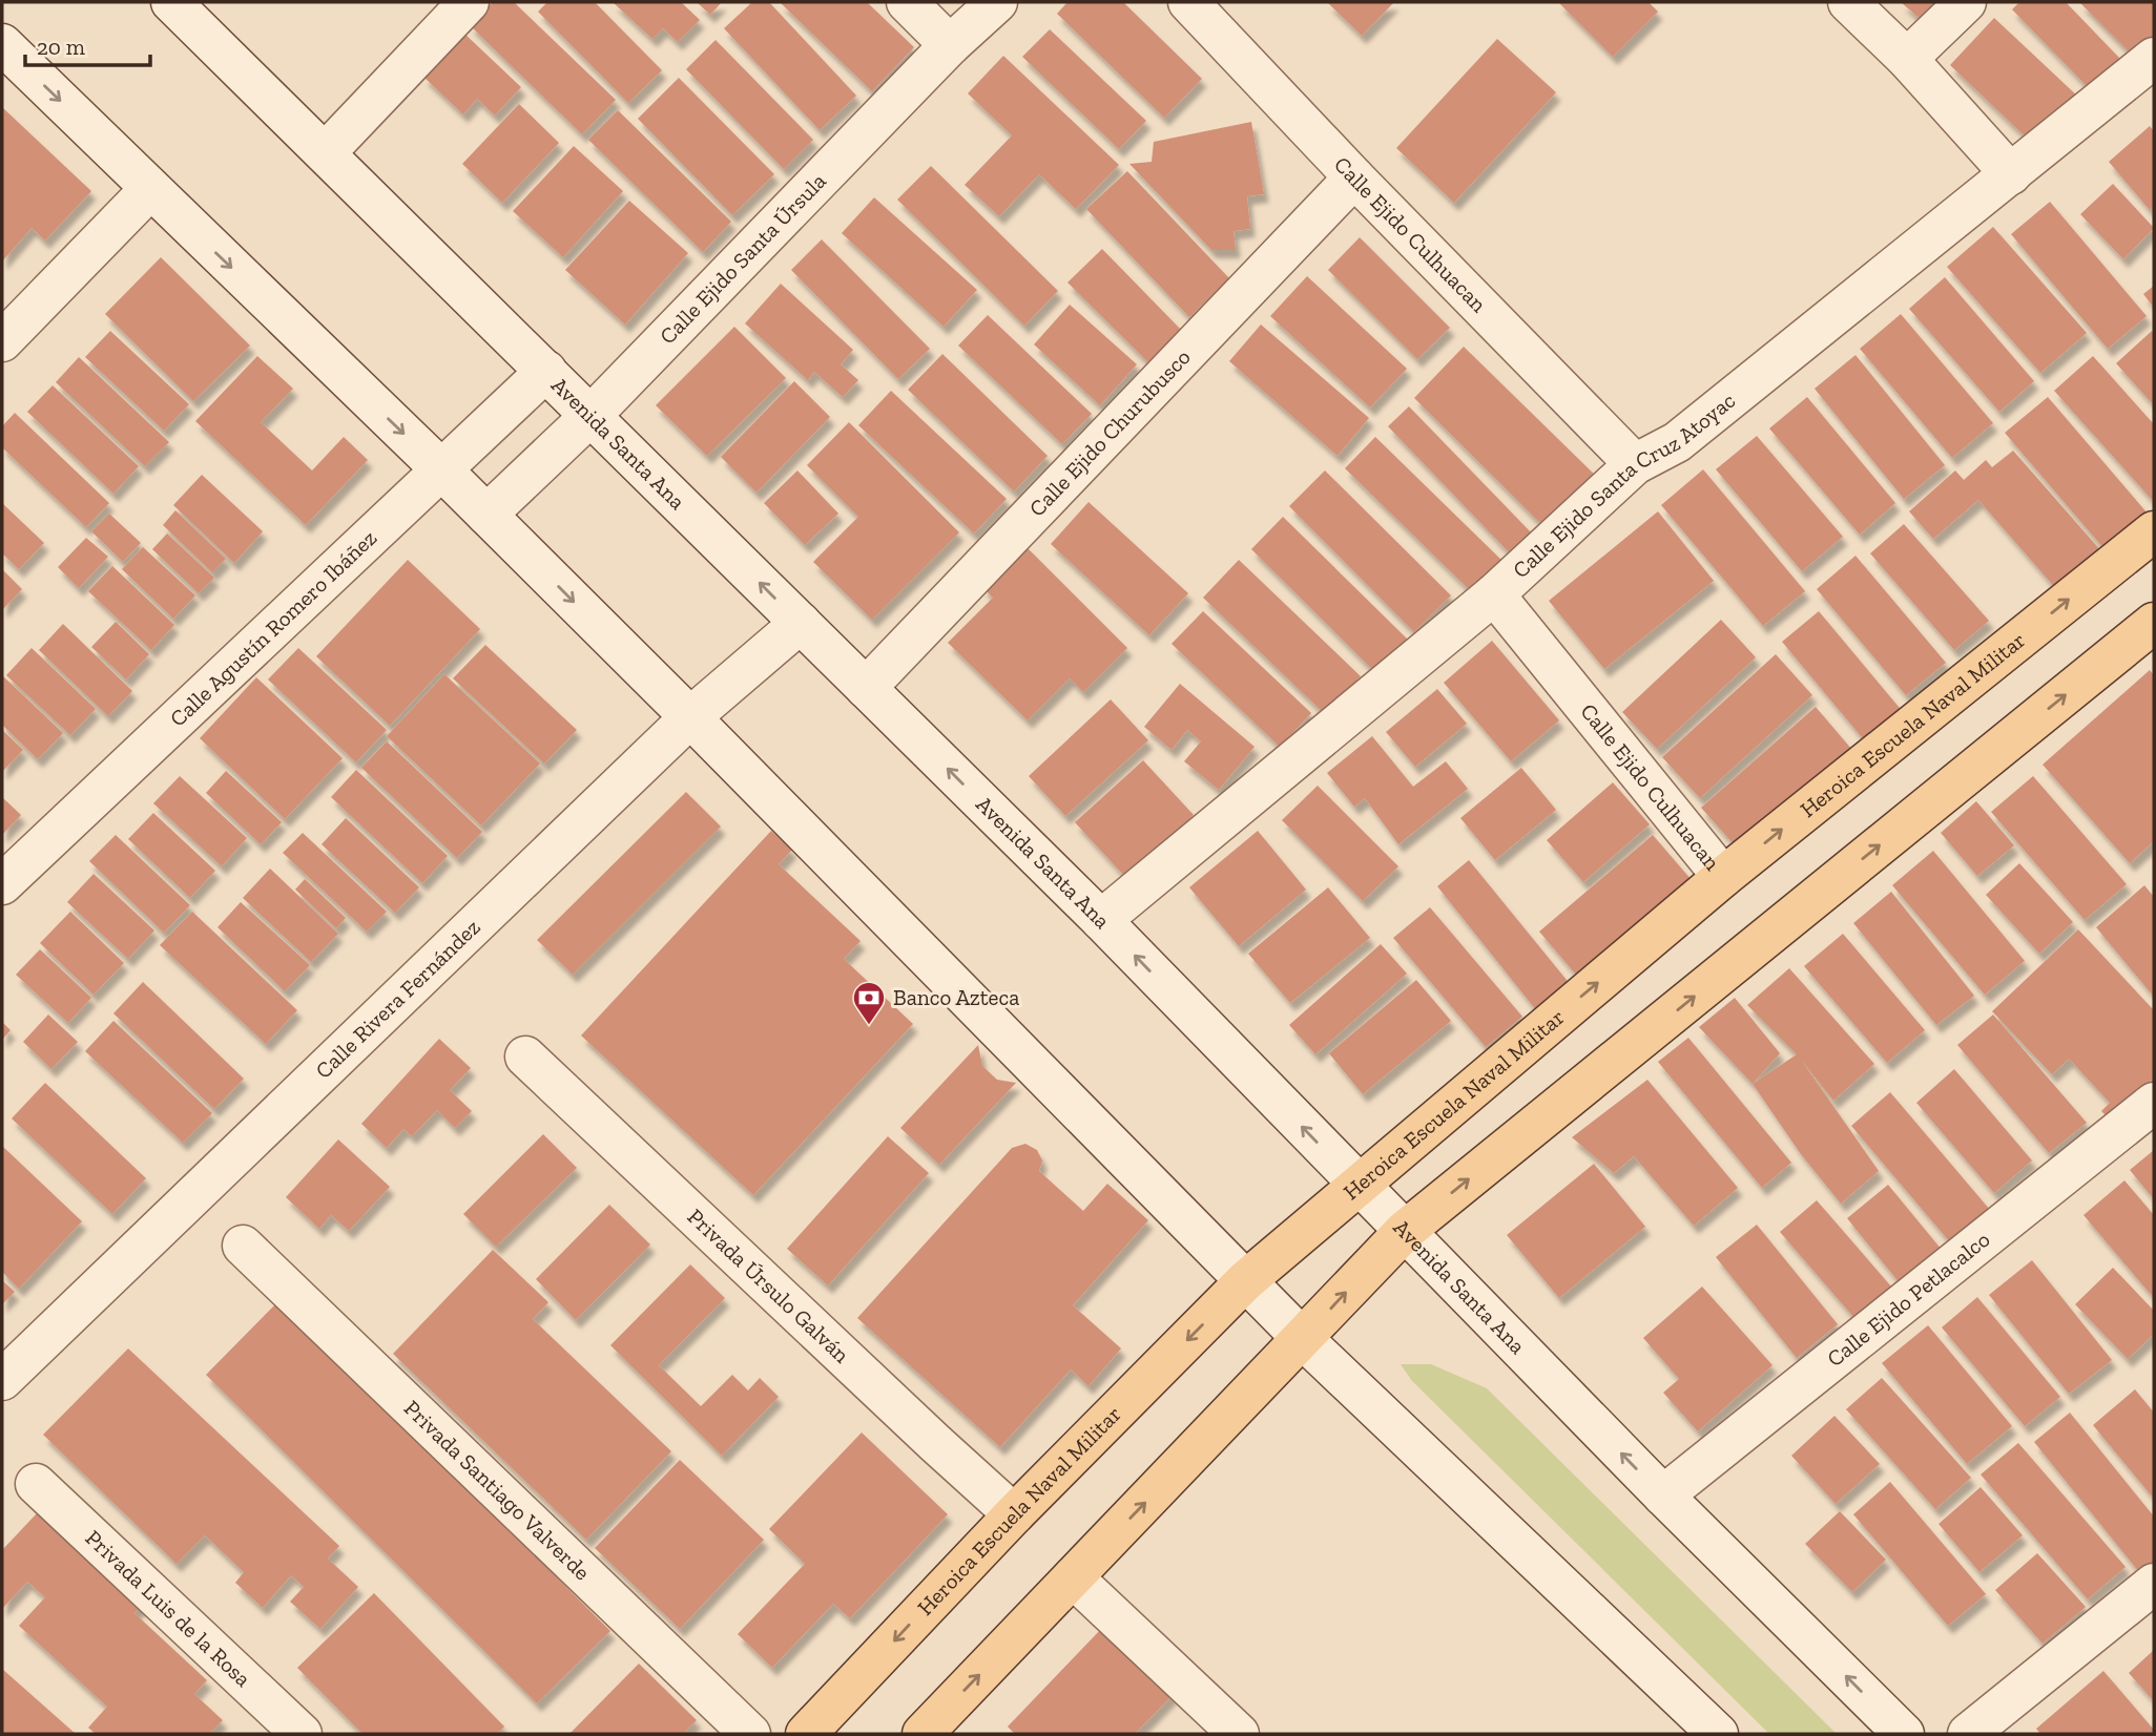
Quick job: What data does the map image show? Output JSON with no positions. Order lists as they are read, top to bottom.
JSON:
{
  "streets": {
    "main road": ["Heroica Escuela Naval Militar"],
    "street": [
      "Calle Ejido Culhuacan",
      "Calle Ejido Santa Úrsula",
      "Calle Ejido Churubusco",
      "Avenida Santa Ana",
      "Calle Ejido Santa Cruz Atoyac",
      "Calle Agustín Romero Ibáñez",
      "Calle Rivera Fernández",
      "Privada Úrsulo Galván",
      "Calle Ejido Petlacalco",
      "Privada Santiago Valverde",
      "Privada Luis de la Rosa"
    ]
  },
  "crossings": [
    ["Calle Ejido Culhuacan", "Calle Ejido Churubusco"],
    ["Calle Ejido Culhuacan", "Calle Ejido Santa Cruz Atoyac"],
    ["Calle Ejido Culhuacan", "Heroica Escuela Naval Militar"],
    ["Calle Ejido Santa Úrsula", "Avenida Santa Ana"],
    ["Calle Ejido Churubusco", "Avenida Santa Ana"],
    ["Avenida Santa Ana", "Calle Ejido Santa Cruz Atoyac"],
    ["Avenida Santa Ana", "Calle Agustín Romero Ibáñez"],
    ["Avenida Santa Ana", "Heroica Escuela Naval Militar"],
    ["Avenida Santa Ana", "Calle Rivera Fernández"],
    ["Avenida Santa Ana", "Calle Ejido Petlacalco"],
    ["Heroica Escuela Naval Militar", "Privada Úrsulo Galván"]
  ],
  "places": {
    "bank": ["Banco Azteca"]
  },
  "scale_bar": "20 m"
}
